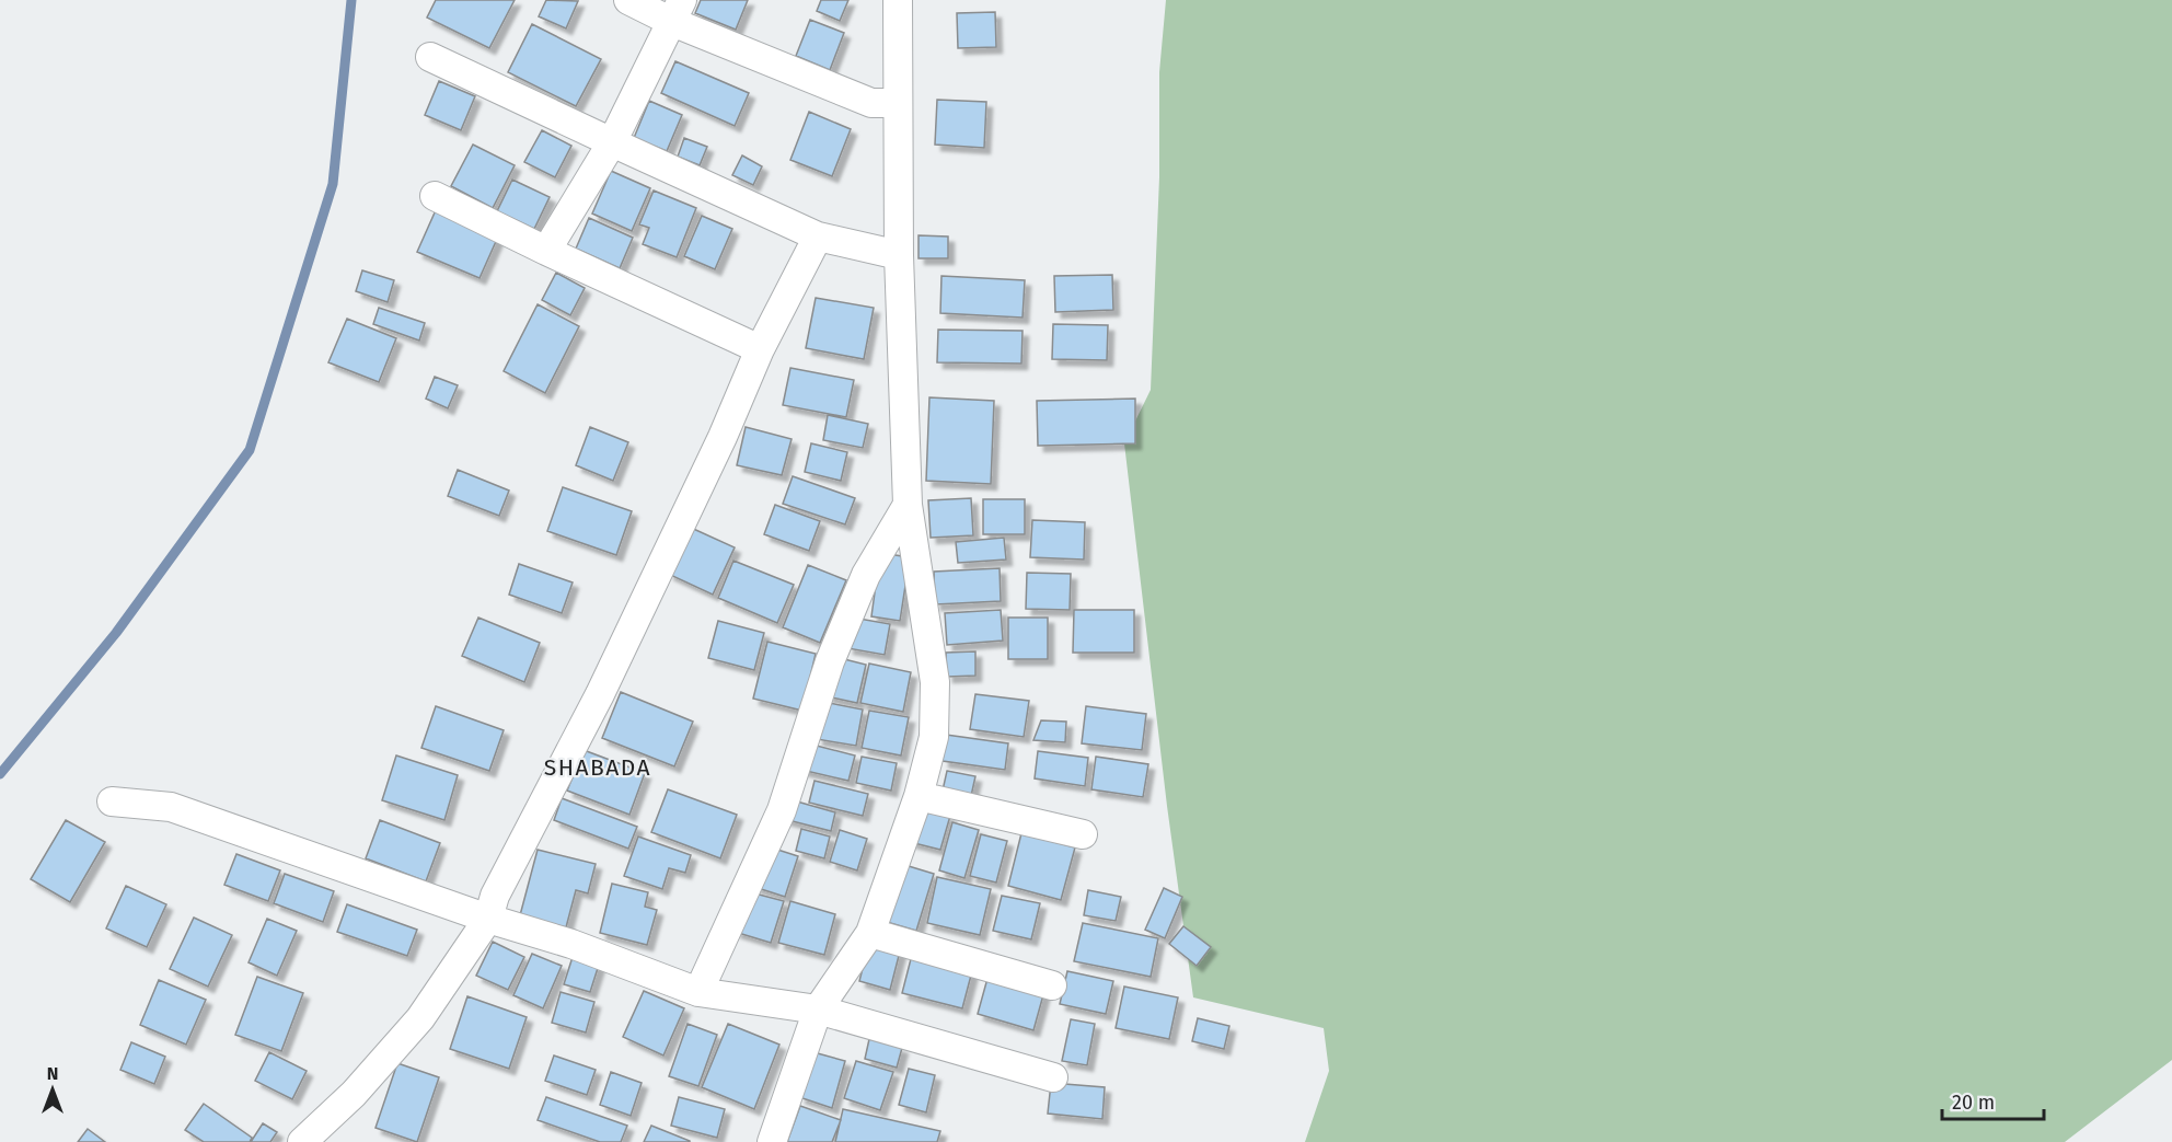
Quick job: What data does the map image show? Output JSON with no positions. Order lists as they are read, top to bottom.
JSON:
{
  "districts": ["SHABADA"],
  "scale_bar": "20 m",
  "north": "top"
}
